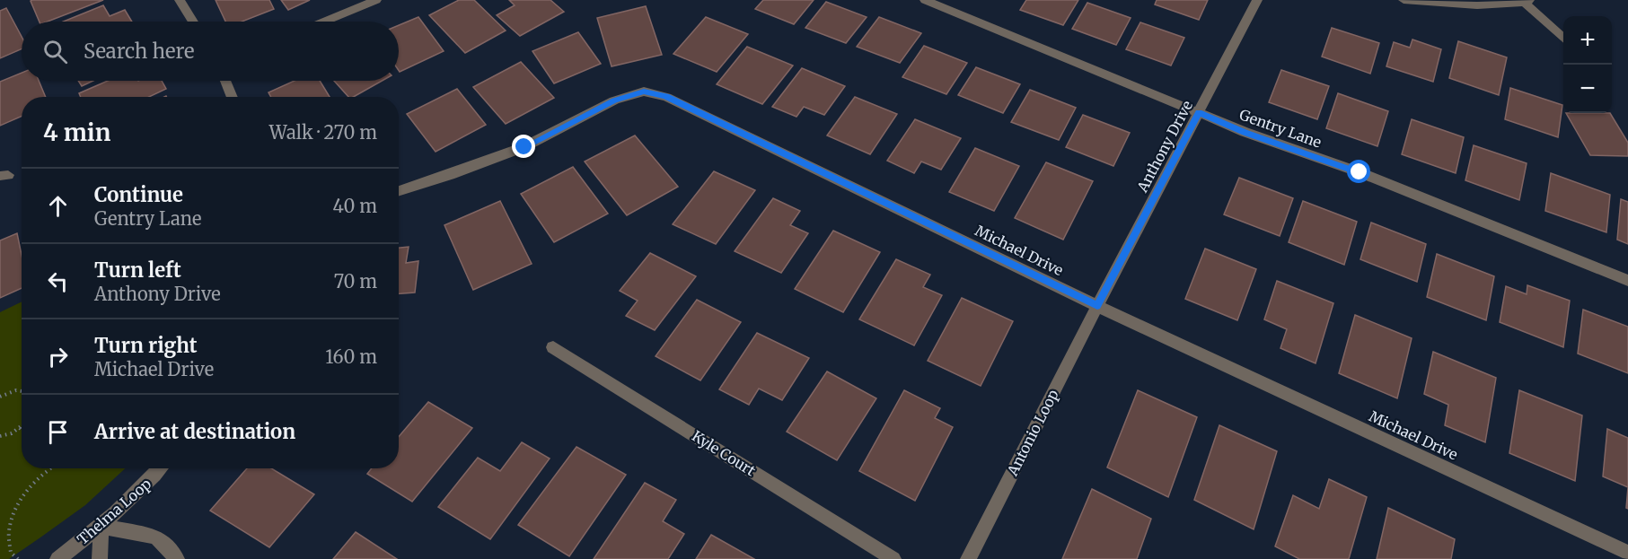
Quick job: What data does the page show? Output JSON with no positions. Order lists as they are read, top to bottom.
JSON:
{
  "streets": {
    "street": [
      "Gentry Lane",
      "Anthony Drive",
      "Michael Drive",
      "Antonio Loop",
      "Kyle Court",
      "Thelma Loop"
    ]
  },
  "crossings": [
    ["Gentry Lane", "Anthony Drive"],
    ["Anthony Drive", "Michael Drive"],
    ["Anthony Drive", "Antonio Loop"],
    ["Michael Drive", "Antonio Loop"]
  ],
  "page": {
    "map_buttons": ["+", "−"],
    "search": "Search here",
    "heading": ["4 min", "Walk · 270 m"],
    "list": [
      ["Continue", "Gentry Lane", "40 m"],
      ["Turn left", "Anthony Drive", "70 m"],
      ["Turn right", "Michael Drive", "160 m"],
      "Arrive at destination"
    ]
  }
}
